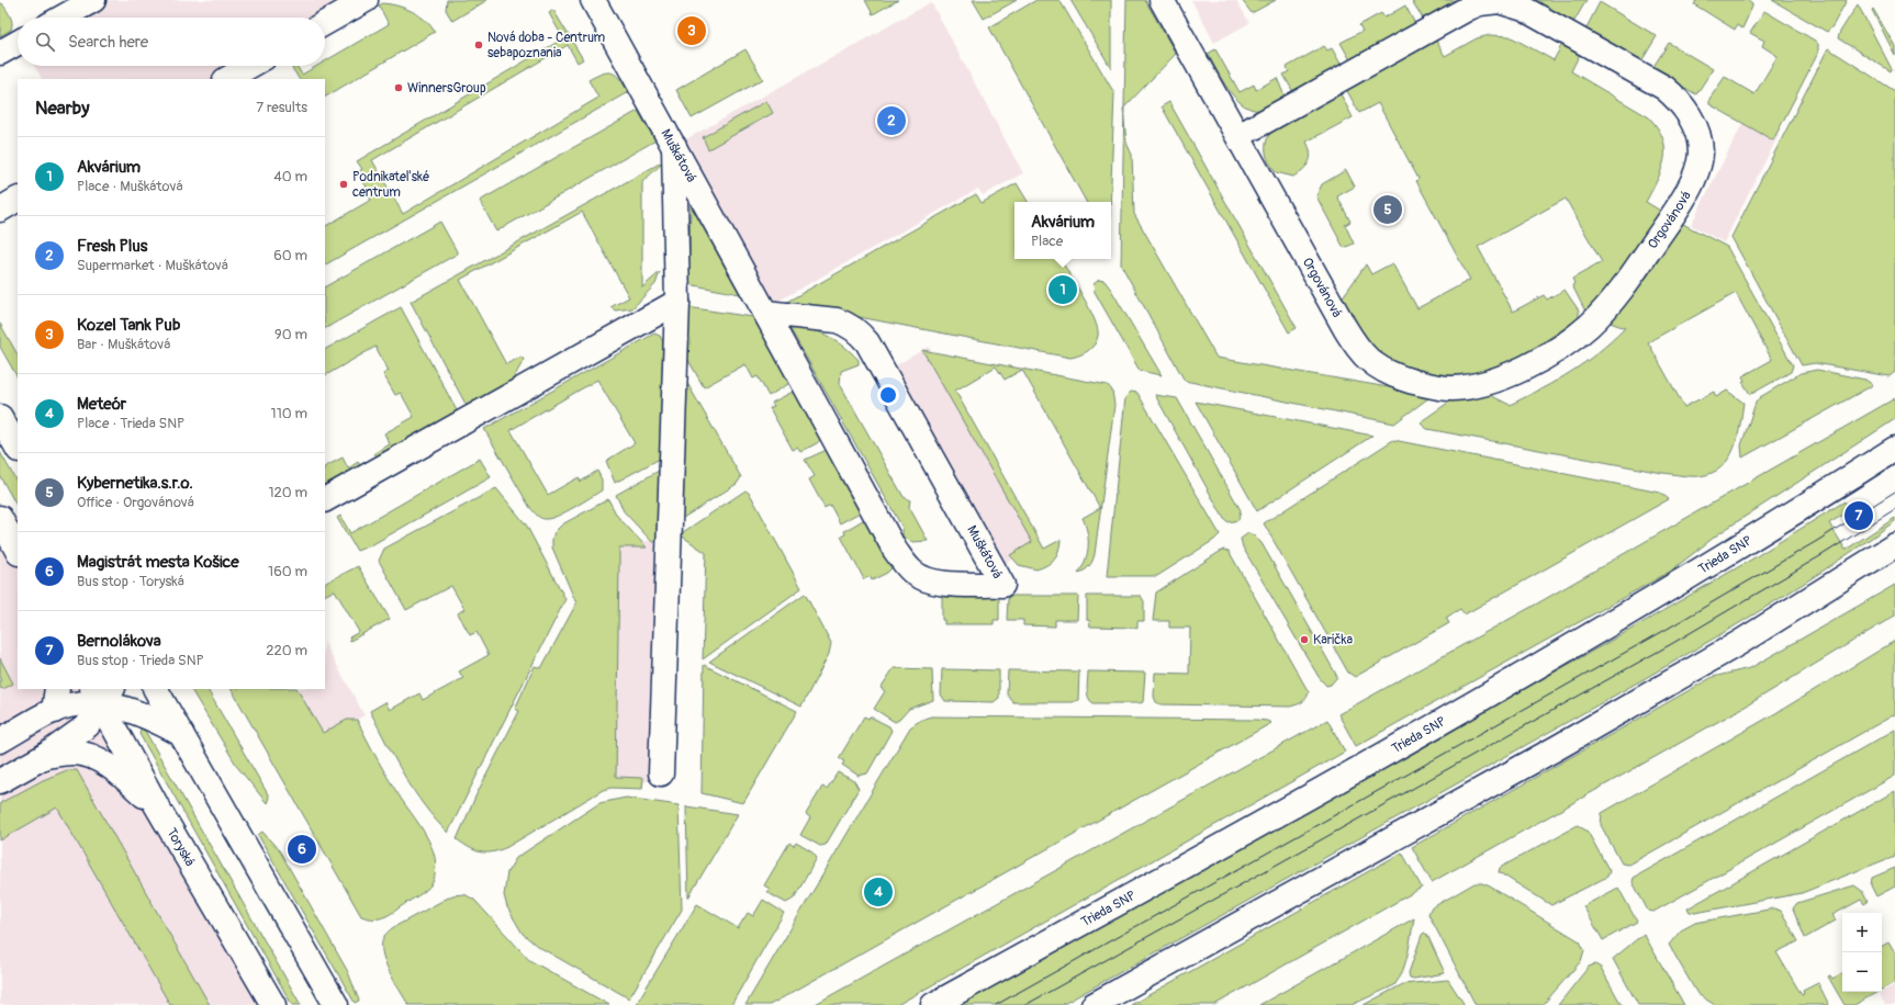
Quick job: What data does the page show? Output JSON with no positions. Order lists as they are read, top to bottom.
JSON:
{
  "streets": {
    "street": [
      "Muškátová",
      "Orgovánová",
      "Trieda SNP",
      "Toryská"
    ]
  },
  "places": [
    "Nová doba - Centrum sebapoznania",
    "WinnersGroup",
    "Podnikateľské centrum",
    "Karička"
  ],
  "page": {
    "pins": [
      "3",
      "2",
      "5",
      "1",
      "7",
      "6",
      "4"
    ],
    "search": "Search here",
    "heading": ["Nearby", "7 results"],
    "list": [
      {
        "mark": "1",
        "name": "Akvárium",
        "note": "Place · Muškátová",
        "value": "40 m"
      },
      {
        "mark": "2",
        "name": "Fresh Plus",
        "note": "Supermarket · Muškátová",
        "value": "60 m"
      },
      {
        "mark": "3",
        "name": "Kozel Tank Pub",
        "note": "Bar · Muškátová",
        "value": "90 m"
      },
      {
        "mark": "4",
        "name": "Meteór",
        "note": "Place · Trieda SNP",
        "value": "110 m"
      },
      {
        "mark": "5",
        "name": "Kybernetika.s.r.o.",
        "note": "Office · Orgovánová",
        "value": "120 m"
      },
      {
        "mark": "6",
        "name": "Magistrát mesta Košice",
        "note": "Bus stop · Toryská",
        "value": "160 m"
      },
      {
        "mark": "7",
        "name": "Bernolákova",
        "note": "Bus stop · Trieda SNP",
        "value": "220 m"
      }
    ],
    "popup": ["Akvárium", "Place"],
    "map_buttons": ["+", "−"]
  }
}
